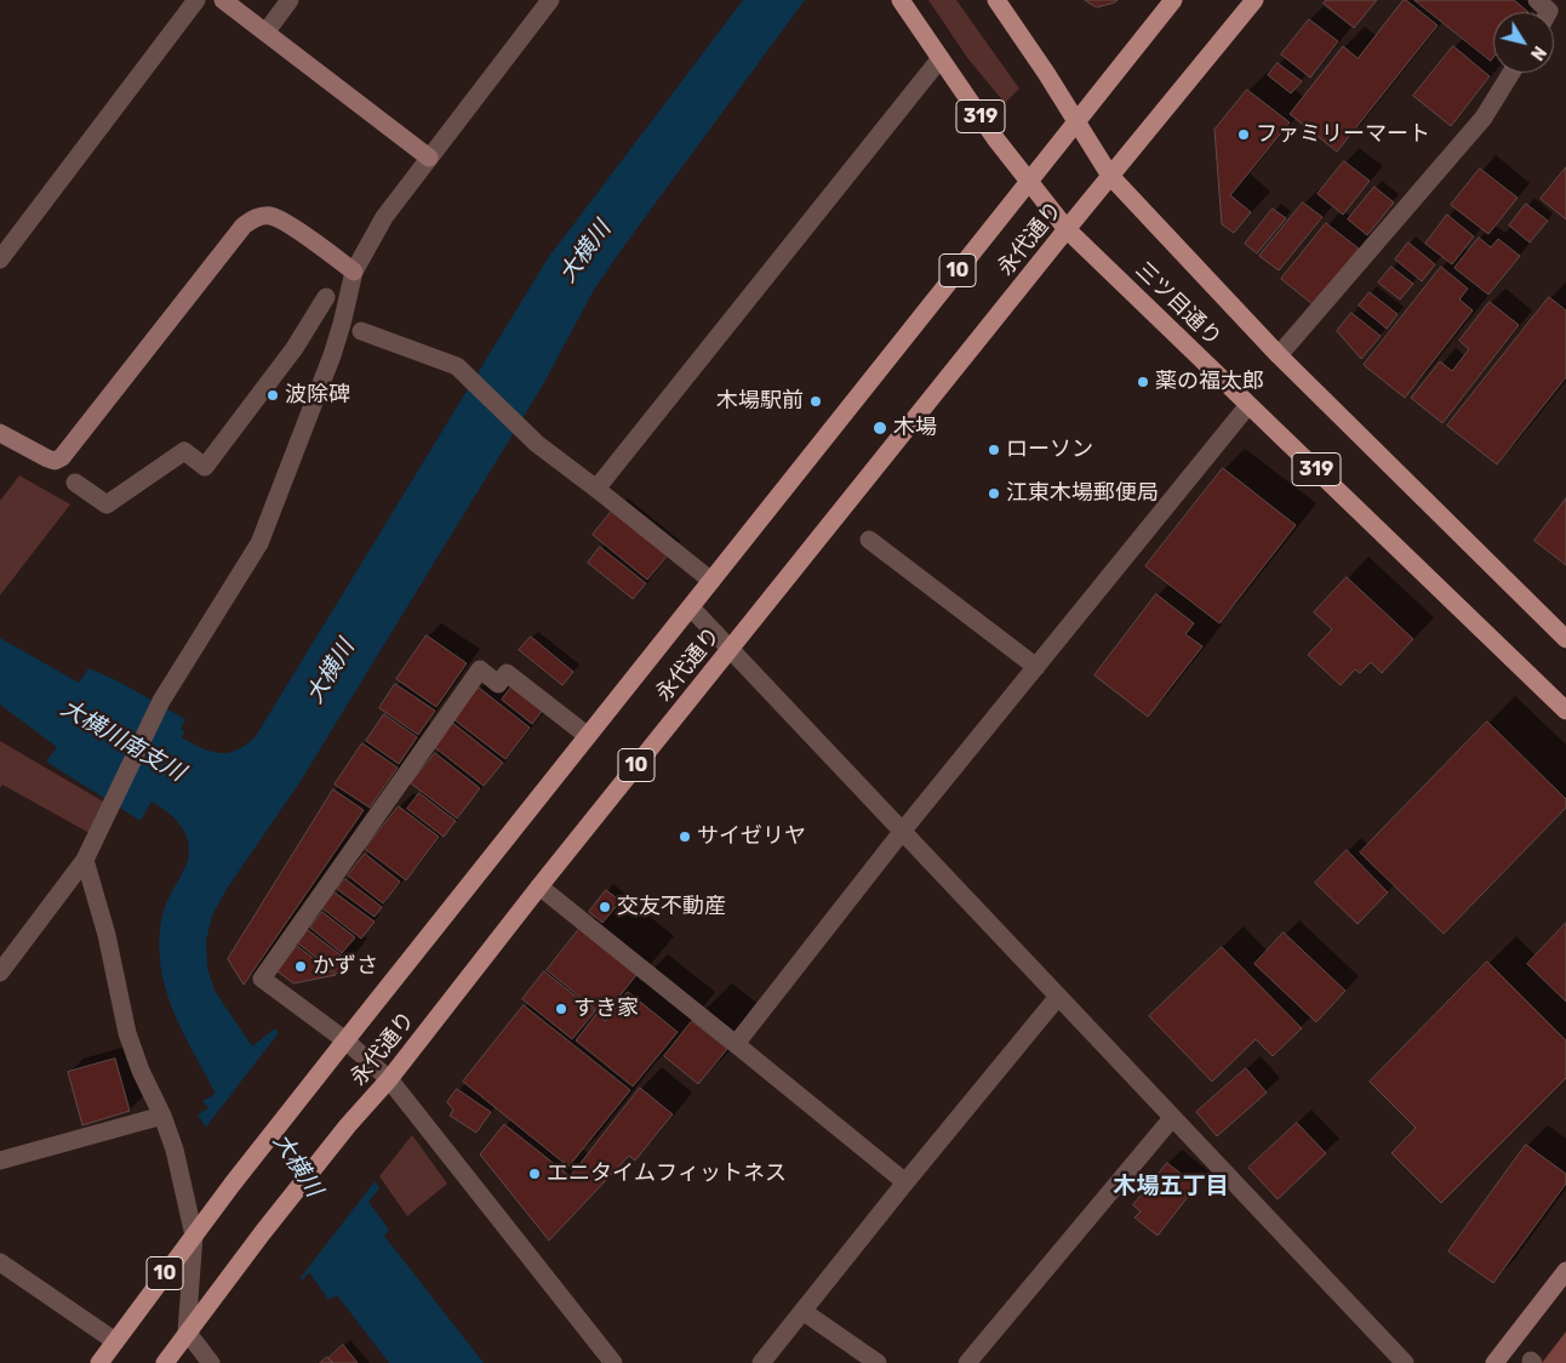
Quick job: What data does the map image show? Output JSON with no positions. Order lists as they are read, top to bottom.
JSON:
{
  "streets": {
    "main road": [
      "319",
      "永代通り",
      "10",
      "三ツ目通り"
    ]
  },
  "crossings": [
    ["永代通り", "三ツ目通り"]
  ],
  "districts": ["木場五丁目"],
  "water": ["大横川", "大横川南支川"],
  "places": [
    "ファミリーマート",
    "薬の福太郎",
    "波除碑",
    "木場駅前",
    "木場",
    "ローソン",
    "江東木場郵便局",
    "サイゼリヤ",
    "交友不動産",
    "かずさ",
    "すき家",
    "エニタイムフィットネス"
  ],
  "north": "bottom right"
}
